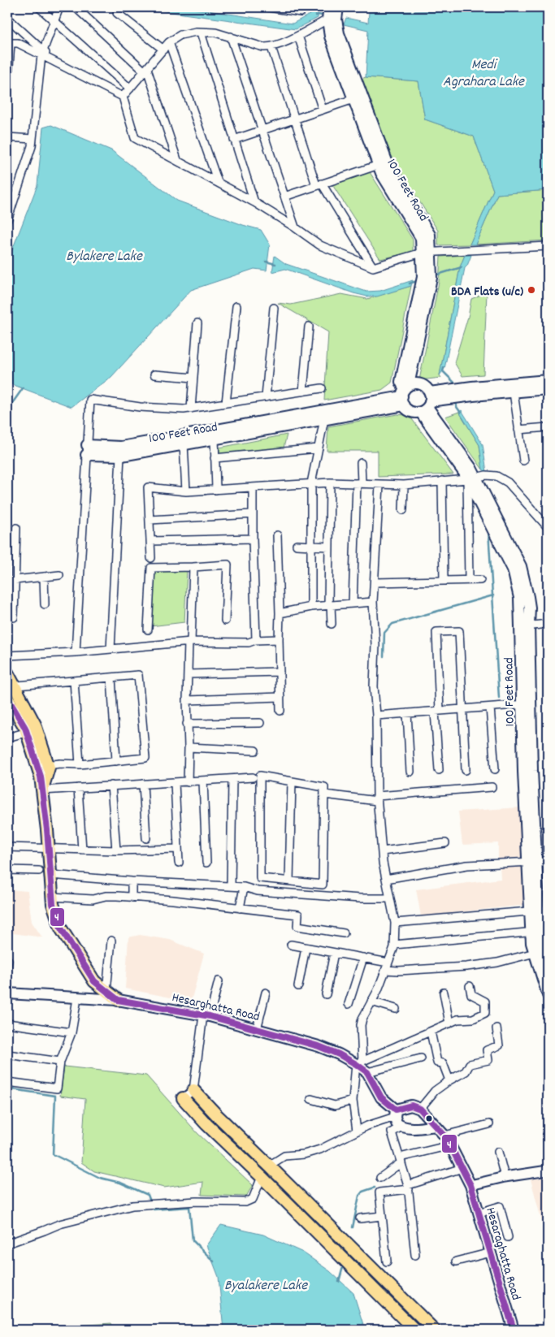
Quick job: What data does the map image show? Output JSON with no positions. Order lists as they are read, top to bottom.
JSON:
{
  "streets": {
    "main road": ["100 Feet Road", "Hesarghatta Road", "Hesaraghatta Road"]
  },
  "water": ["Medi Agrahara Lake", "Bylakere Lake", "Byalakere Lake"],
  "places": ["BDA Flats (u/c)"],
  "lines": ["transit line 4"]
}
